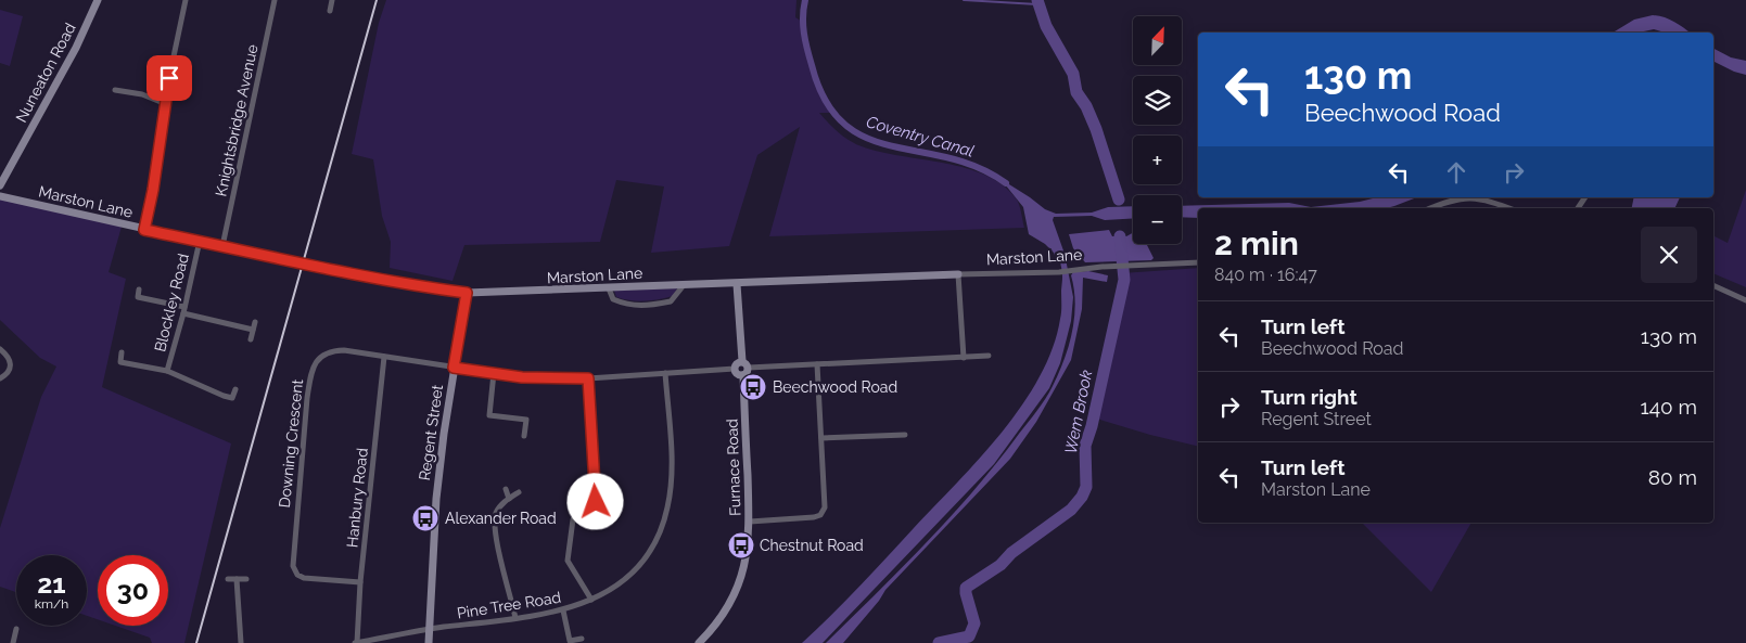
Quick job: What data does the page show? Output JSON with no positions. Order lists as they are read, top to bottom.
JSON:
{
  "streets": {
    "street": [
      "Nuneaton Road",
      "Knightsbridge Avenue",
      "Marston Lane",
      "Blockley Road",
      "Regent Street",
      "Downing Crescent",
      "Furnace Road",
      "Hanbury Road",
      "Pine Tree Road"
    ]
  },
  "crossings": [
    ["Knightsbridge Avenue", "Marston Lane"],
    ["Marston Lane", "Blockley Road"],
    ["Marston Lane", "Regent Street"],
    ["Regent Street", "Downing Crescent"],
    ["Regent Street", "Pine Tree Road"],
    ["Downing Crescent", "Hanbury Road"]
  ],
  "water": ["Coventry Canal", "Wem Brook"],
  "places": {
    "bus stop": ["Beechwood Road", "Alexander Road", "Chestnut Road"]
  },
  "north": "top right",
  "page": {
    "map_buttons": ["+", "−"],
    "turn": ["130 m", "Beechwood Road"],
    "heading": ["2 min", "840 m · 16:47"],
    "list": [
      {
        "name": "Turn left",
        "note": "Beechwood Road",
        "value": "130 m"
      },
      {
        "name": "Turn right",
        "note": "Regent Street",
        "value": "140 m"
      },
      {
        "name": "Turn left",
        "note": "Marston Lane",
        "value": "80 m"
      }
    ],
    "speed": "21 km/h",
    "limit": "30"
  }
}
